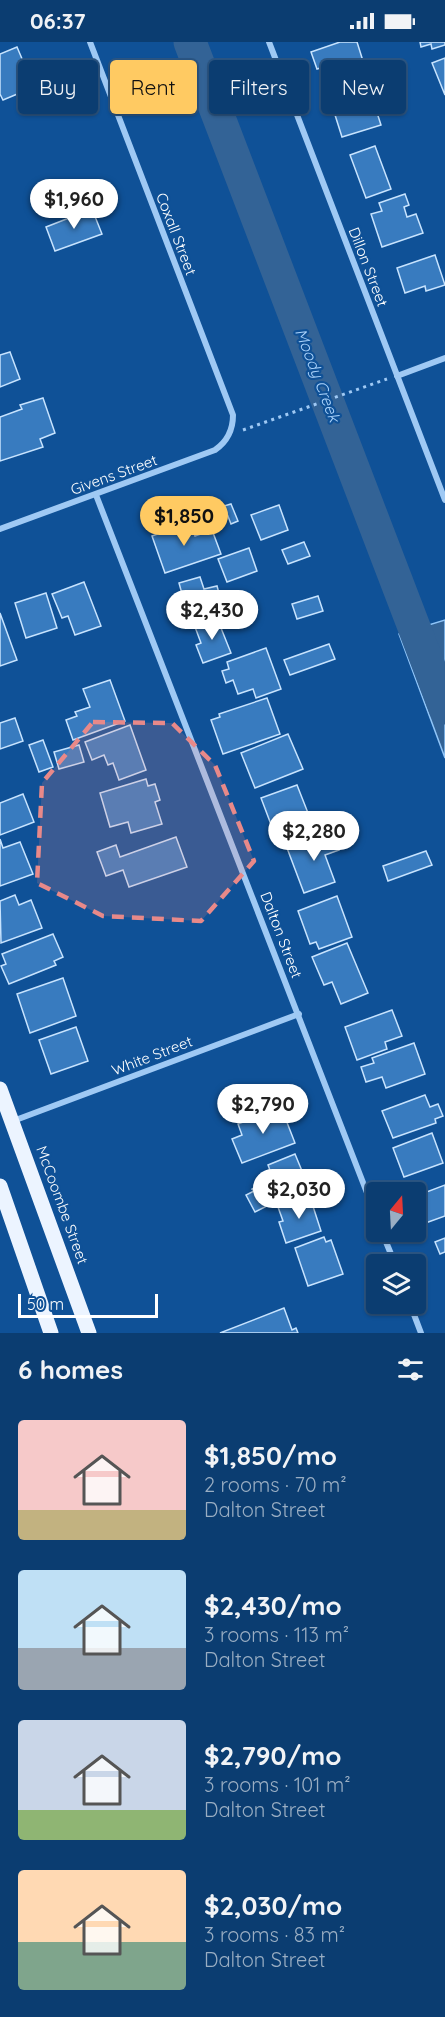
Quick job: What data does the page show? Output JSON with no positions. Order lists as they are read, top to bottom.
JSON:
{
  "streets": {
    "main road": ["McCoombe Street"],
    "street": [
      "Coxall Street",
      "Dillon Street",
      "Givens Street",
      "Dalton Street",
      "White Street"
    ]
  },
  "crossings": [
    ["Coxall Street", "Givens Street"],
    ["Givens Street", "Dalton Street"],
    ["Dalton Street", "White Street"],
    ["White Street", "McCoombe Street"]
  ],
  "water": ["Moody Creek"],
  "scale_bar": "50 m",
  "north": "top",
  "page": {
    "status": "06:37",
    "chip": [
      "Buy",
      "Rent",
      "Filters",
      "New"
    ],
    "price": [
      "$1,960",
      "$1,850",
      "$2,430",
      "$2,280",
      "$2,790",
      "$2,030"
    ],
    "scale": "50 m",
    "heading": "6 homes",
    "list": [
      {
        "name": "$1,850/mo",
        "note": "2 rooms · 70 m² · Dalton Street"
      },
      {
        "name": "$2,430/mo",
        "note": "3 rooms · 113 m² · Dalton Street"
      },
      {
        "name": "$2,790/mo",
        "note": "3 rooms · 101 m² · Dalton Street"
      },
      {
        "name": "$2,030/mo",
        "note": "3 rooms · 83 m² · Dalton Street"
      }
    ]
  }
}
